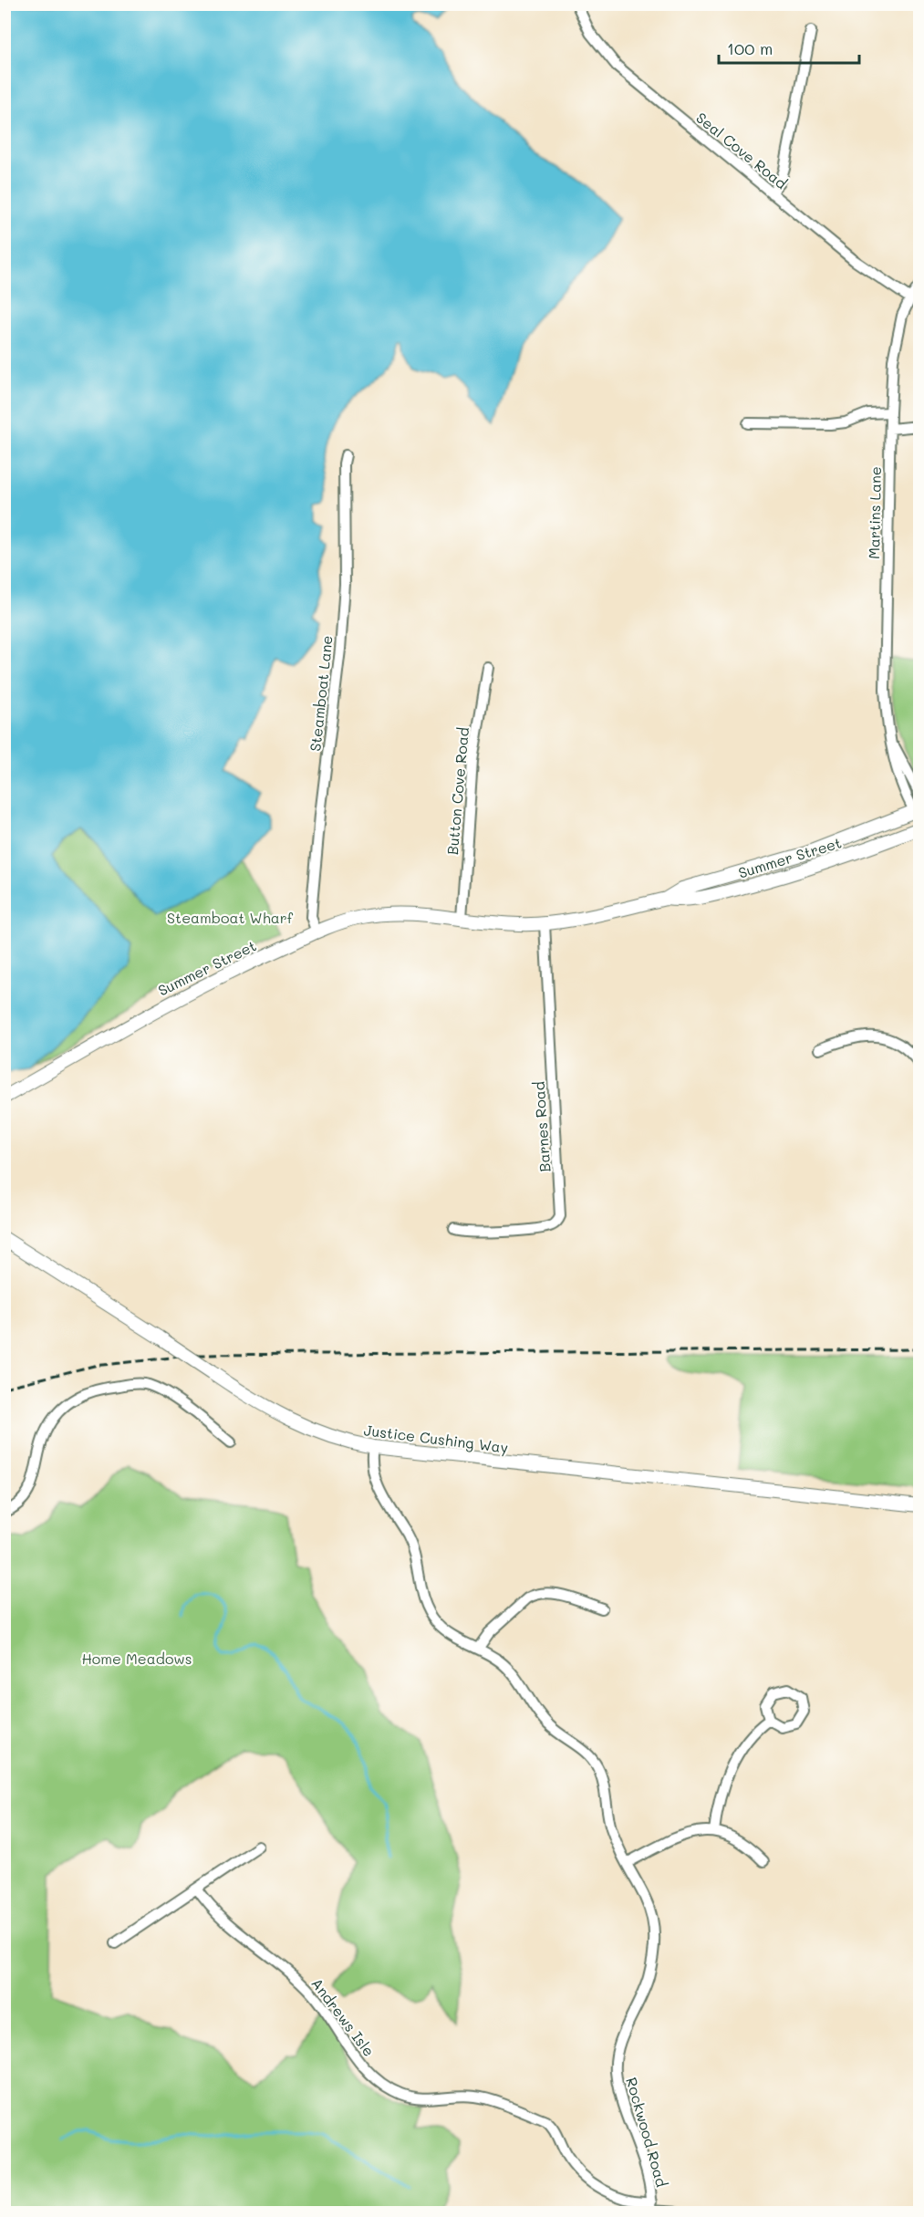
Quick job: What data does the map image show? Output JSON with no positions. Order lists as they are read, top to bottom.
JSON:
{
  "streets": {
    "main road": ["Summer Street", "Justice Cushing Way"],
    "street": [
      "Seal Cove Road",
      "Martins Lane",
      "Steamboat Lane",
      "Button Cove Road",
      "Barnes Road",
      "Andrews Isle",
      "Rockwood Road"
    ]
  },
  "crossings": [
    ["Seal Cove Road", "Martins Lane"],
    ["Martins Lane", "Summer Street"],
    ["Steamboat Lane", "Summer Street"],
    ["Button Cove Road", "Summer Street"],
    ["Summer Street", "Barnes Road"],
    ["Justice Cushing Way", "Rockwood Road"],
    ["Andrews Isle", "Rockwood Road"]
  ],
  "parks": ["Steamboat Wharf", "Home Meadows"],
  "scale_bar": "100 m"
}
